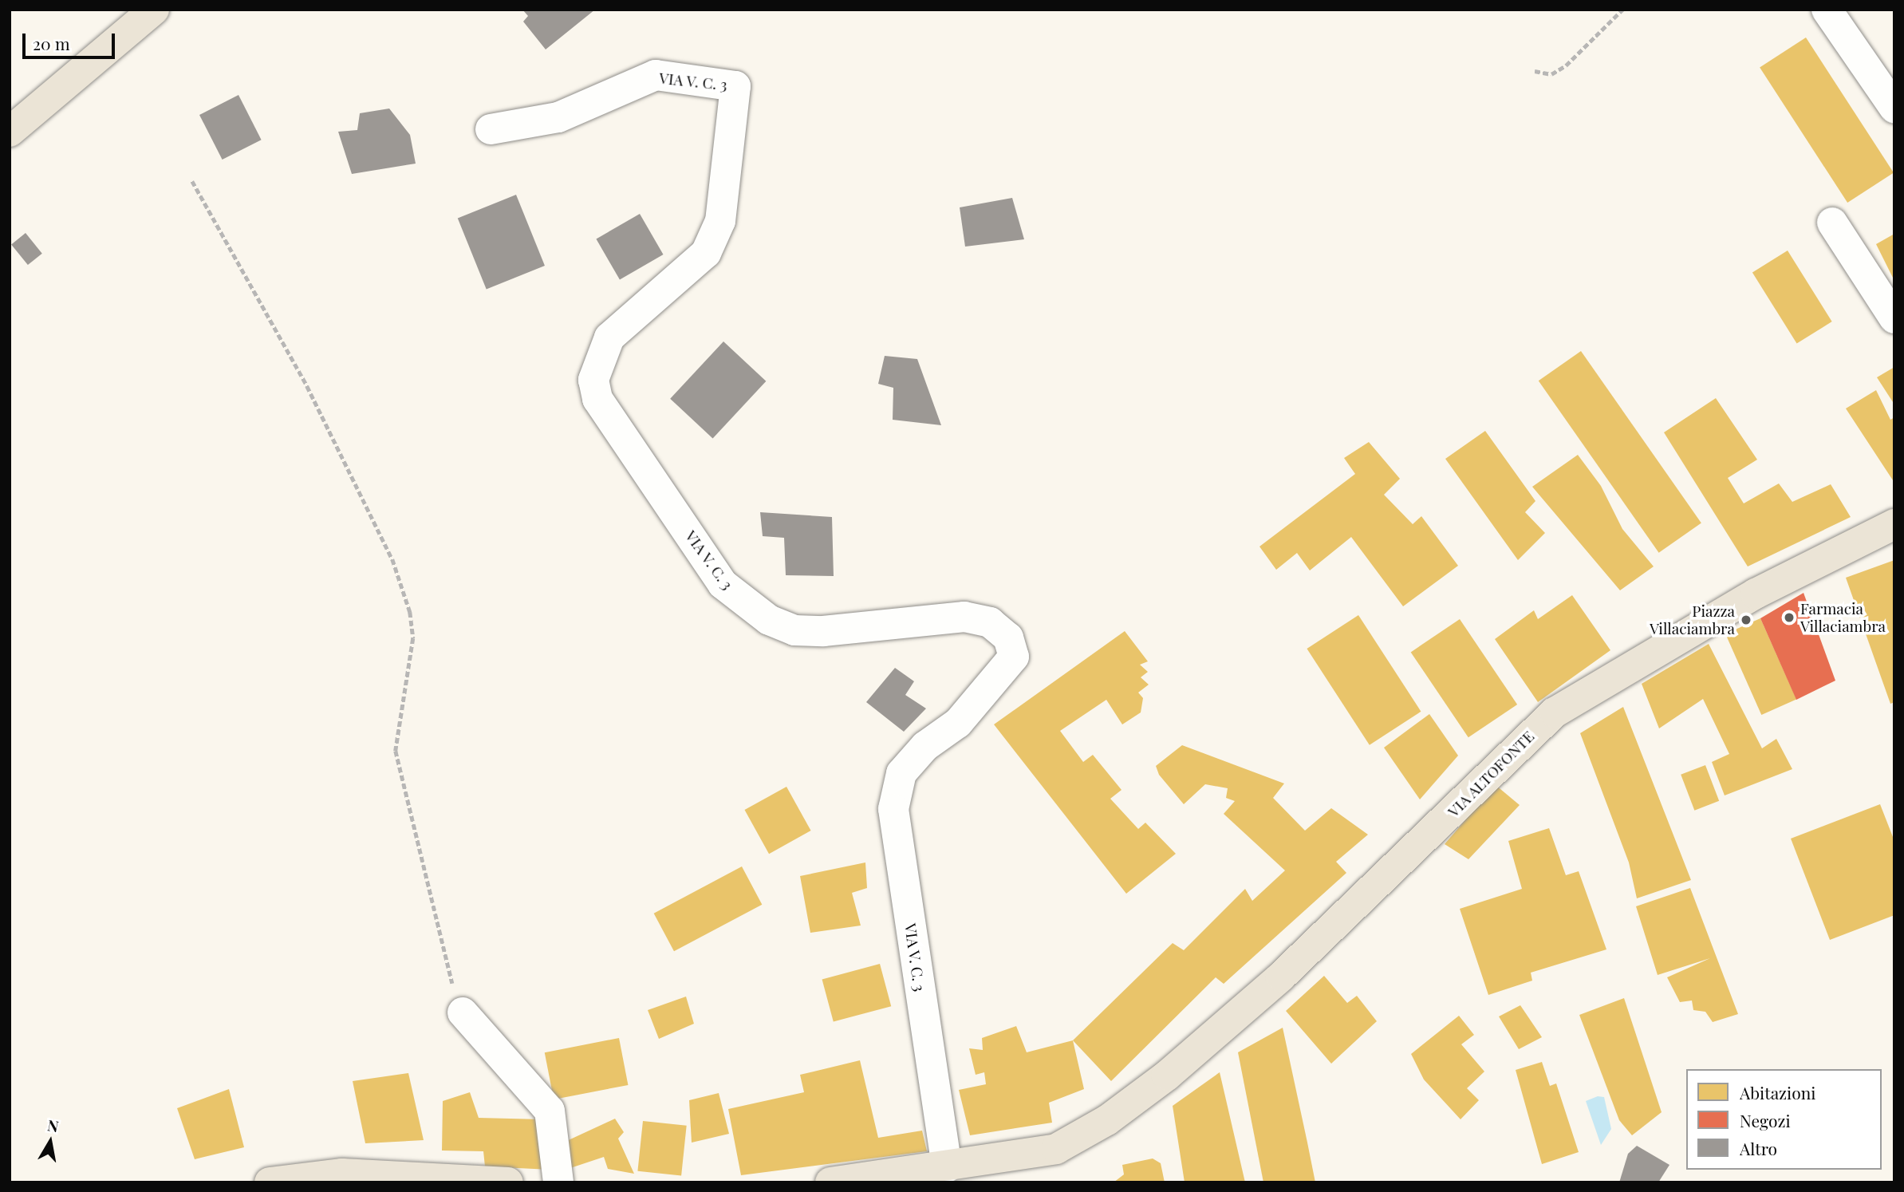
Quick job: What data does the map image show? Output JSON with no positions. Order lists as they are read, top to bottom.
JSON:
{
  "streets": {
    "main road": ["VIA ALTOFONTE"],
    "street": ["VIA V. C. 3"]
  },
  "crossings": [
    ["VIA V. C. 3", "VIA ALTOFONTE"]
  ],
  "places": ["Farmacia Villaciambra", "Piazza Villaciambra"],
  "legend": ["Abitazioni", "Negozi", "Altro"],
  "scale_bar": "20 m",
  "north": "top"
}
